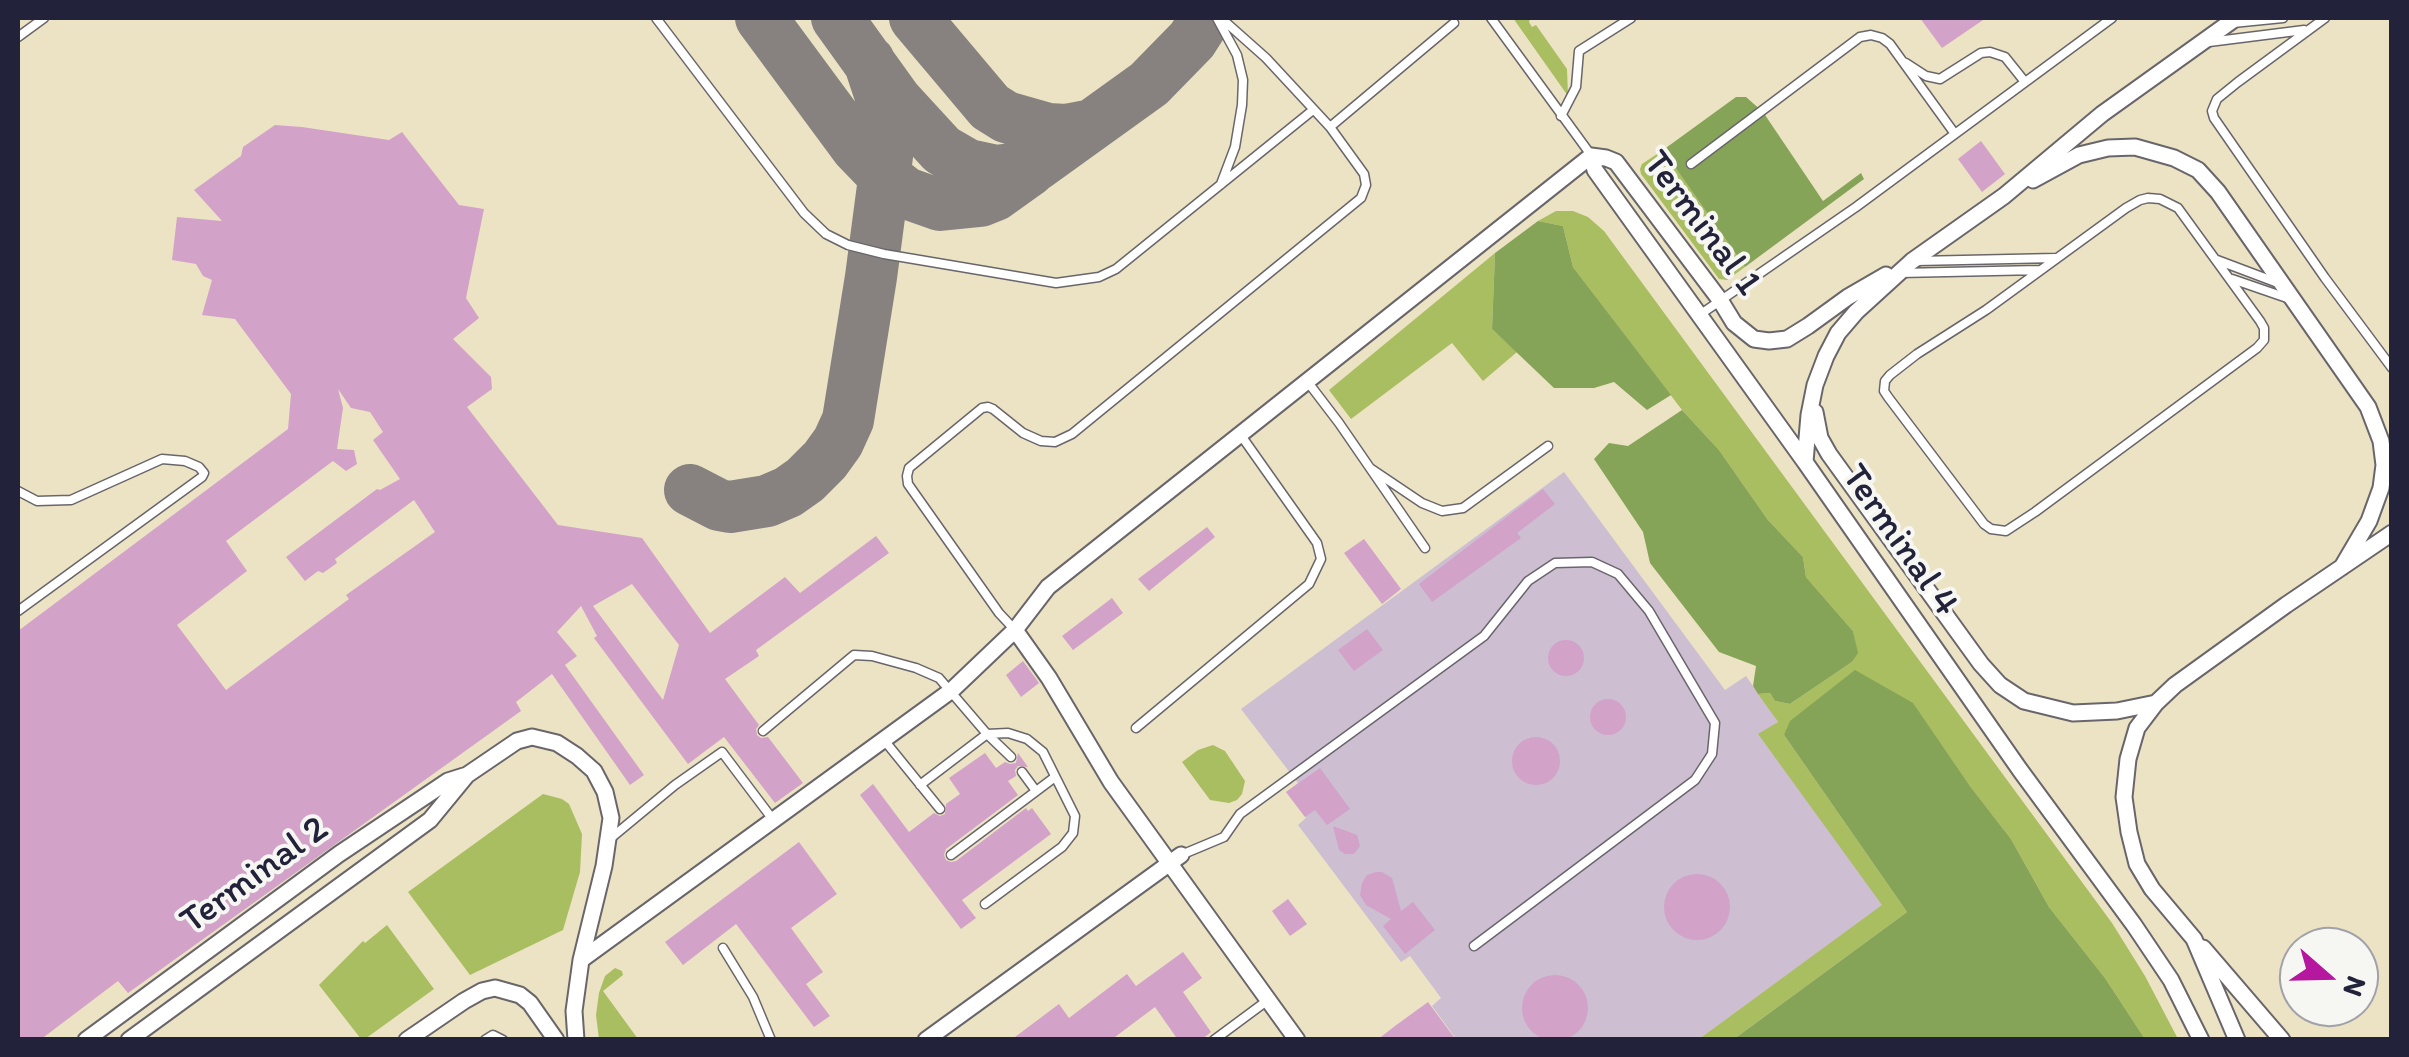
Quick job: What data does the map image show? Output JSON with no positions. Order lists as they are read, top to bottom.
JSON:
{
  "streets": {
    "street": ["Terminal 1", "Terminal 4", "Terminal 2"]
  },
  "crossings": [
    ["Terminal 1", "Terminal 4"]
  ],
  "north": "right"
}
